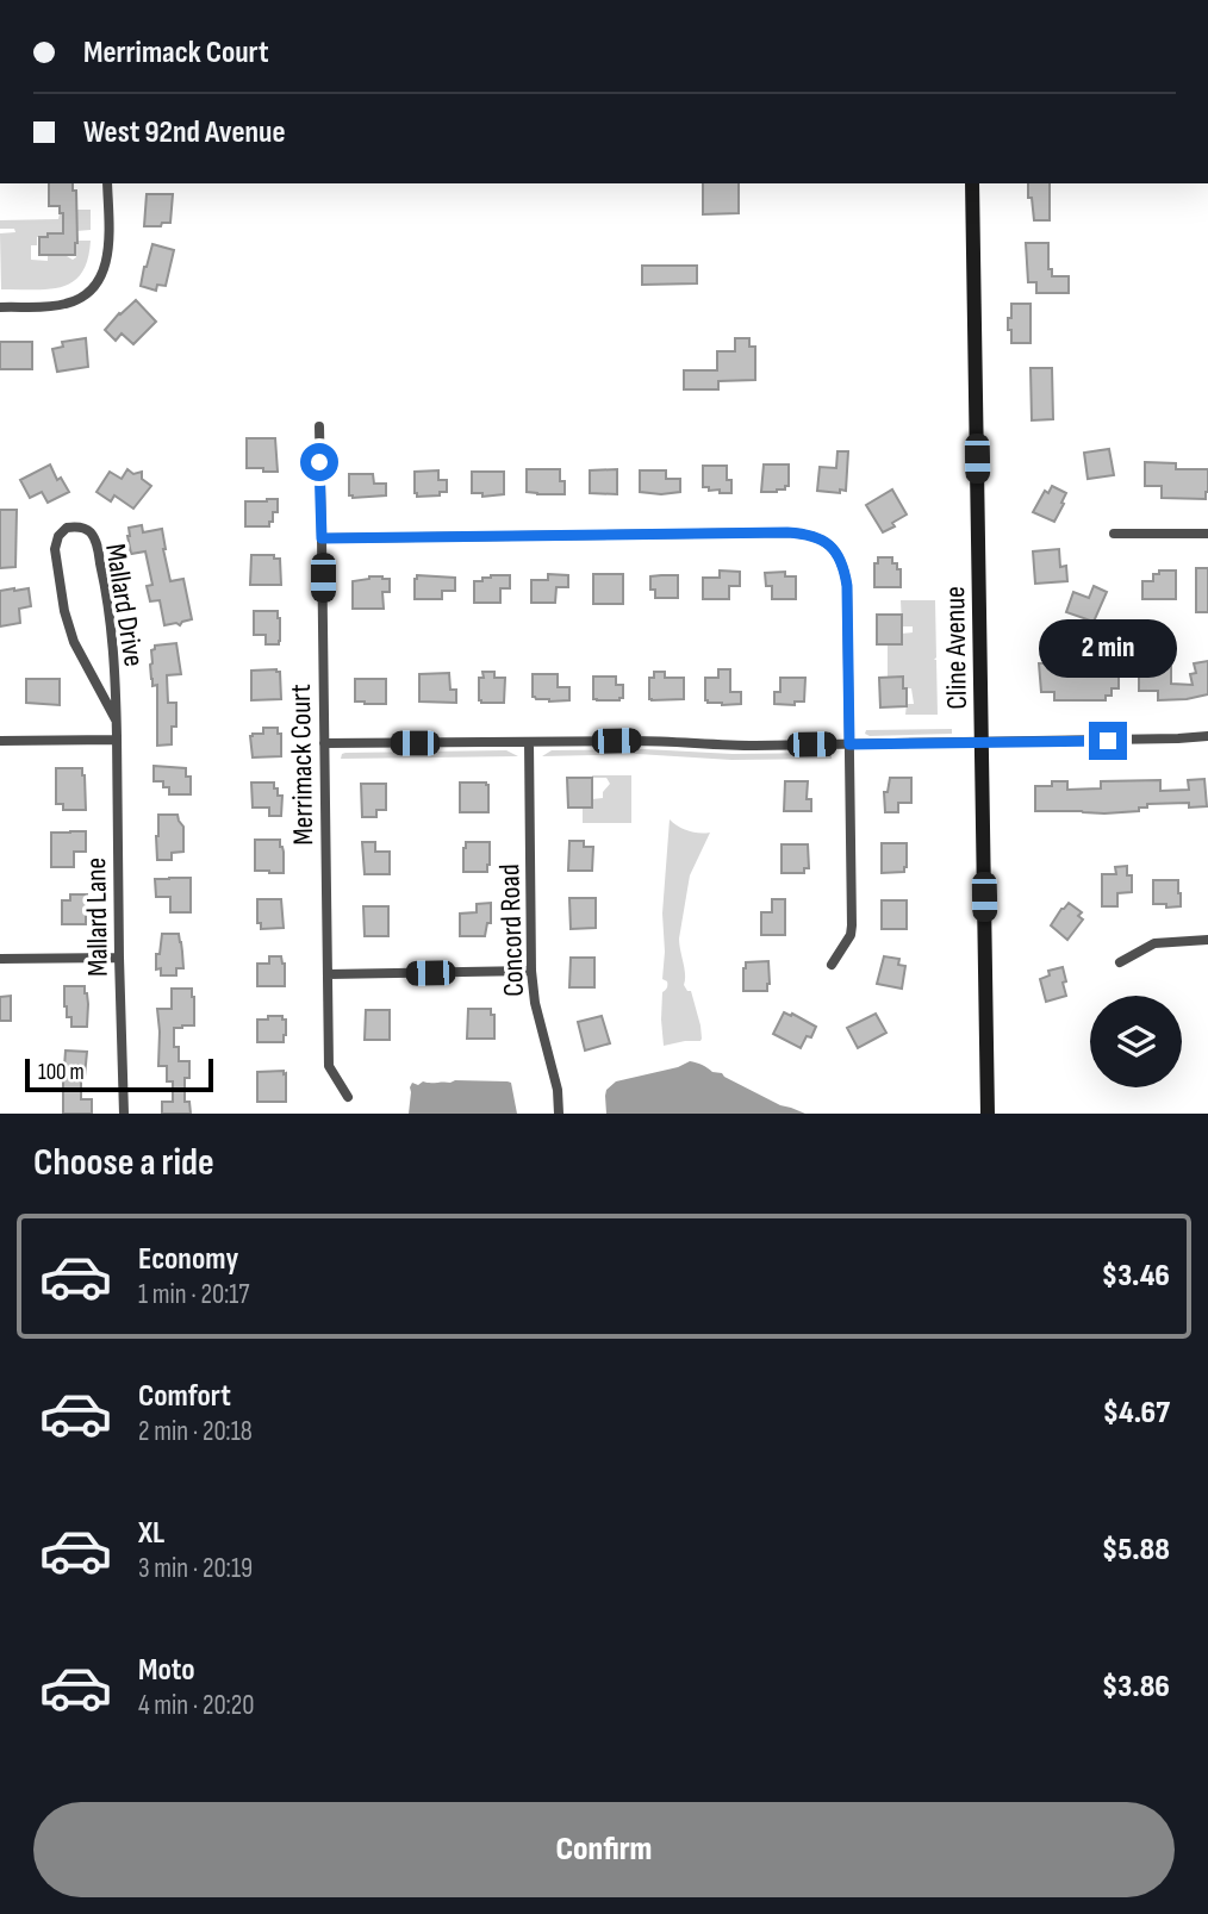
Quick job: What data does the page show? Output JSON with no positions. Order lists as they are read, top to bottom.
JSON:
{
  "streets": {
    "street": [
      "Mallard Drive",
      "Cline Avenue",
      "Merrimack Court",
      "Mallard Lane",
      "Concord Road"
    ]
  },
  "crossings": [
    ["Mallard Drive", "Mallard Lane"]
  ],
  "scale_bar": "100 m",
  "page": {
    "banner": ["Merrimack Court", "West 92nd Avenue"],
    "bubble": "2 min",
    "scale": "100 m",
    "heading": "Choose a ride",
    "list": [
      {
        "name": "Economy",
        "note": "1 min · 20:17",
        "value": "$3.46"
      },
      {
        "name": "Comfort",
        "note": "2 min · 20:18",
        "value": "$4.67"
      },
      {
        "name": "XL",
        "note": "3 min · 20:19",
        "value": "$5.88"
      },
      {
        "name": "Moto",
        "note": "4 min · 20:20",
        "value": "$3.86"
      }
    ],
    "buttons": "Confirm"
  }
}
